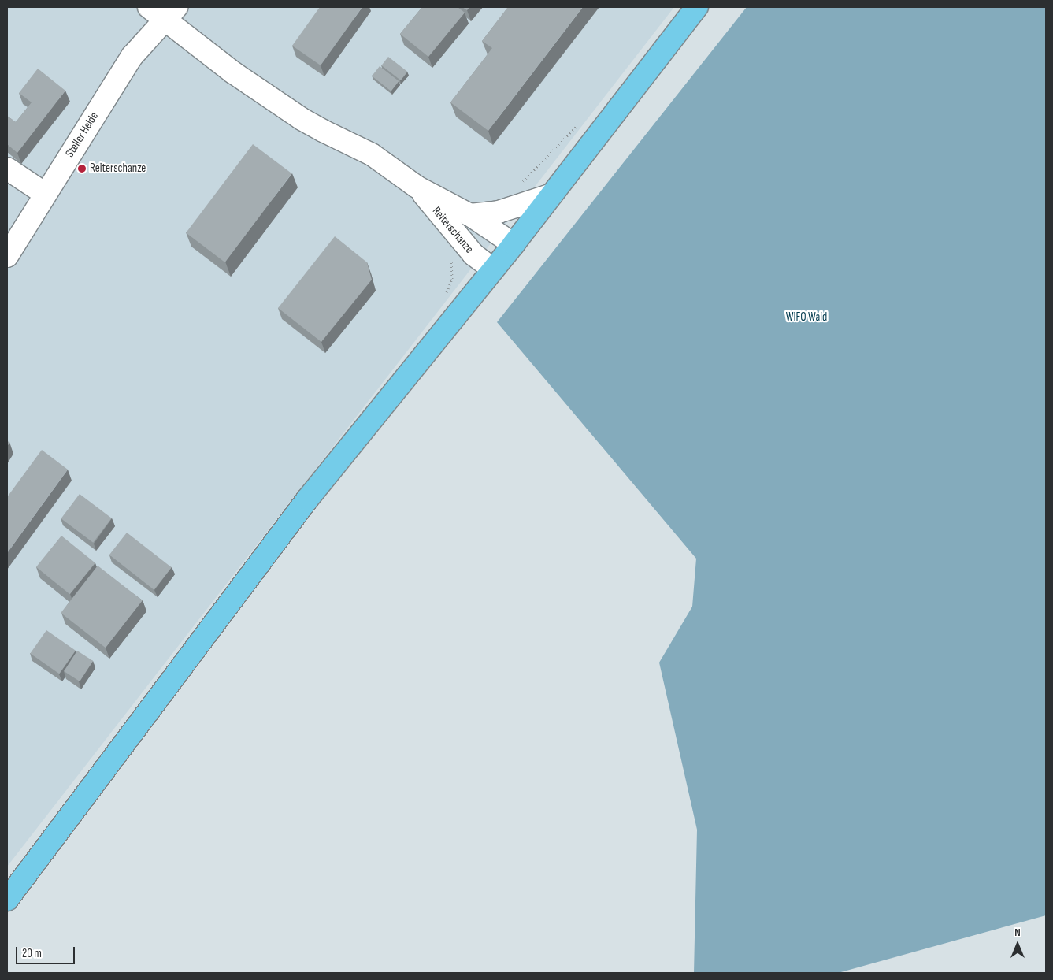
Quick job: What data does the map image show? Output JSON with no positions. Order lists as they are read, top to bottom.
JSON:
{
  "streets": {
    "street": ["Steller Heide", "Reiterschanze"]
  },
  "crossings": [
    ["Steller Heide", "Reiterschanze"]
  ],
  "parks": ["WIFO Wald"],
  "places": ["Reiterschanze"],
  "scale_bar": "20 m",
  "north": "top"
}
